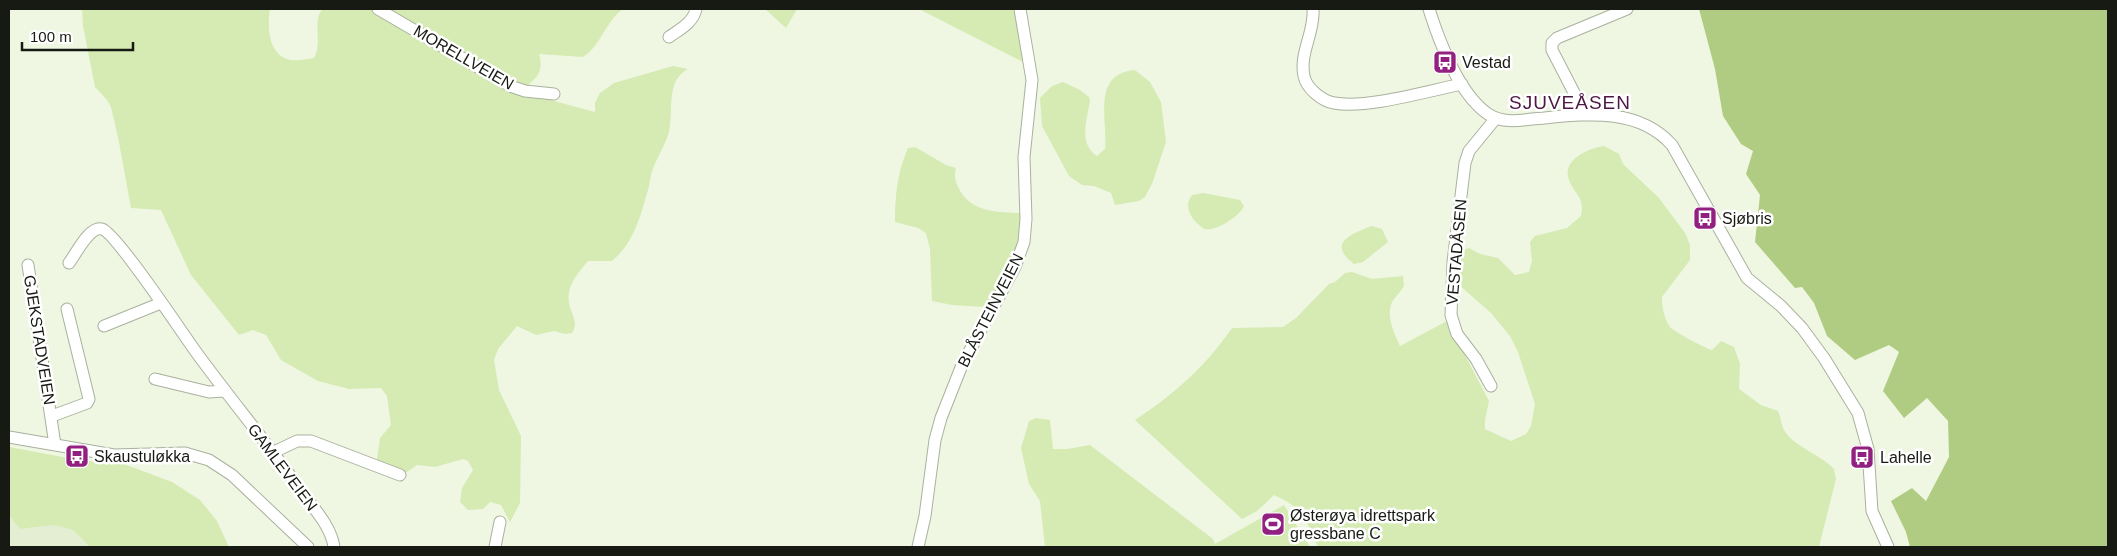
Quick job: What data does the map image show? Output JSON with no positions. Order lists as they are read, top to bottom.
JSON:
{
  "streets": {
    "street": [
      "MORELLVEIEN",
      "VESTADÅSEN",
      "BLÅSTEINVEIEN",
      "GJEKSTADVEIEN",
      "GAMLEVEIEN"
    ]
  },
  "districts": ["SJUVEÅSEN"],
  "places": {
    "bus stop": [
      "Vestad",
      "Sjøbris",
      "Skaustuløkka",
      "Lahelle"
    ],
    "sports": ["Østerøya idrettspark gressbane C"]
  },
  "scale_bar": "100 m"
}
